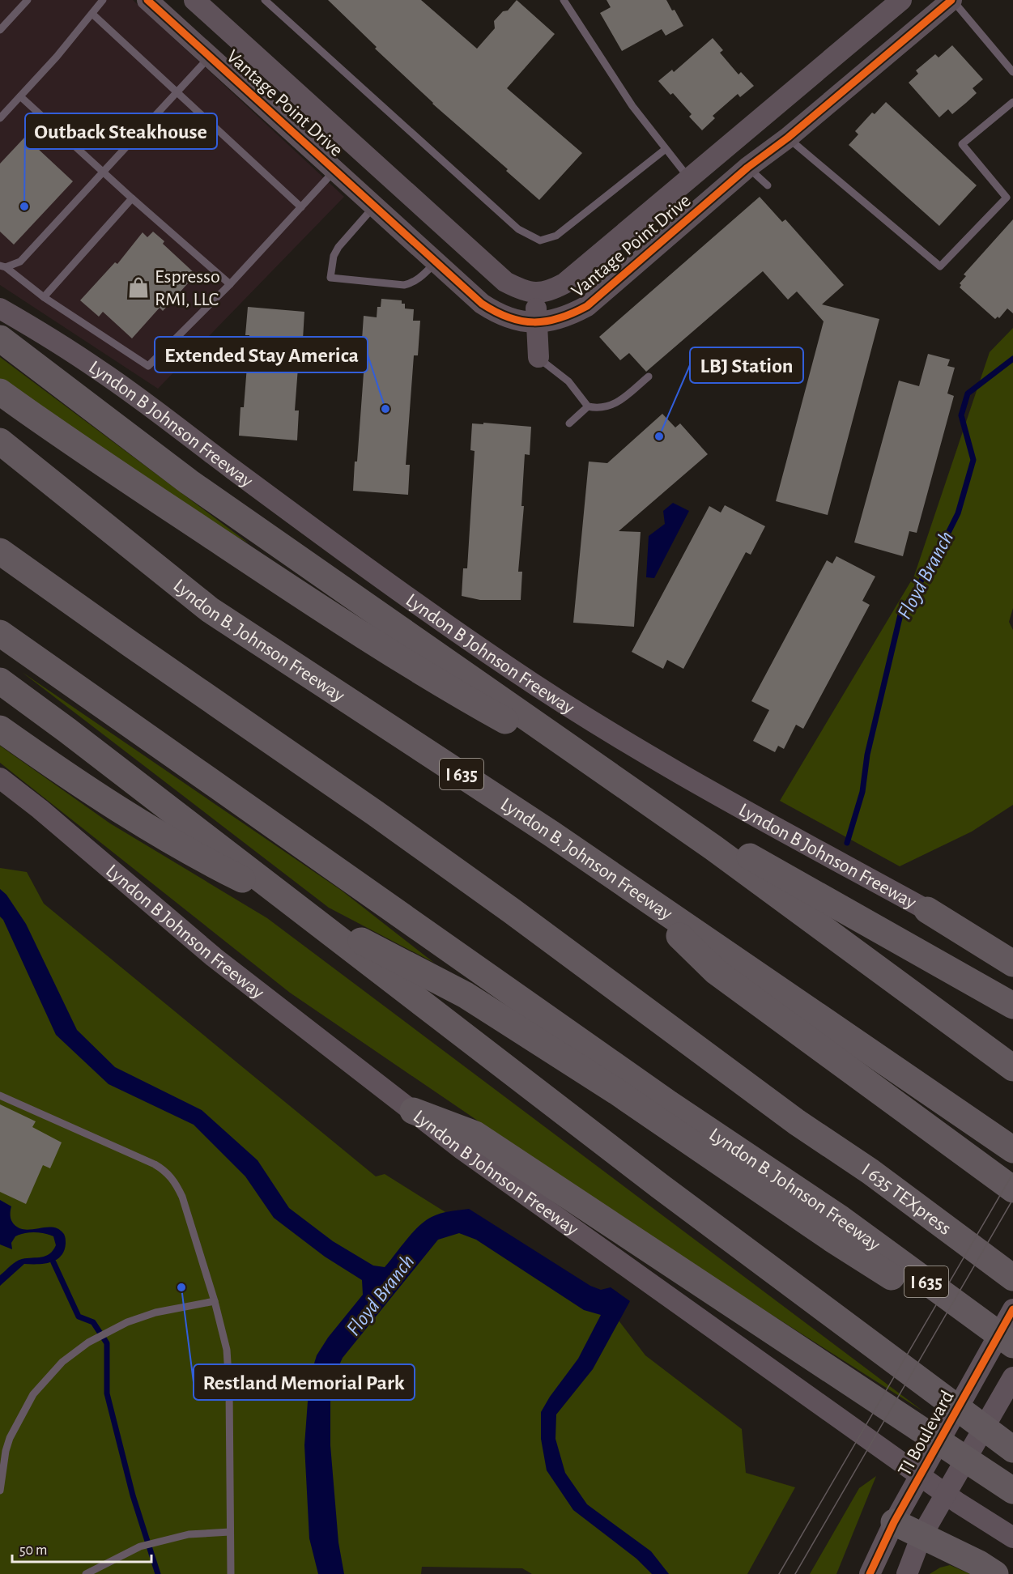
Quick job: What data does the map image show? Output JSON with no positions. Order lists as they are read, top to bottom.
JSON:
{
  "streets": {
    "highway": ["Lyndon B. Johnson Freeway", "I 635", "I 635 TEXpress"],
    "street": ["Vantage Point Drive", "Lyndon B Johnson Freeway", "TI Boulevard"]
  },
  "water": ["Floyd Branch"],
  "places": {
    "other": [
      "Outback Steakhouse",
      "Extended Stay America",
      "LBJ Station",
      "Restland Memorial Park"
    ],
    "shop": ["Espresso RMI, LLC"]
  },
  "scale_bar": "50 m"
}
